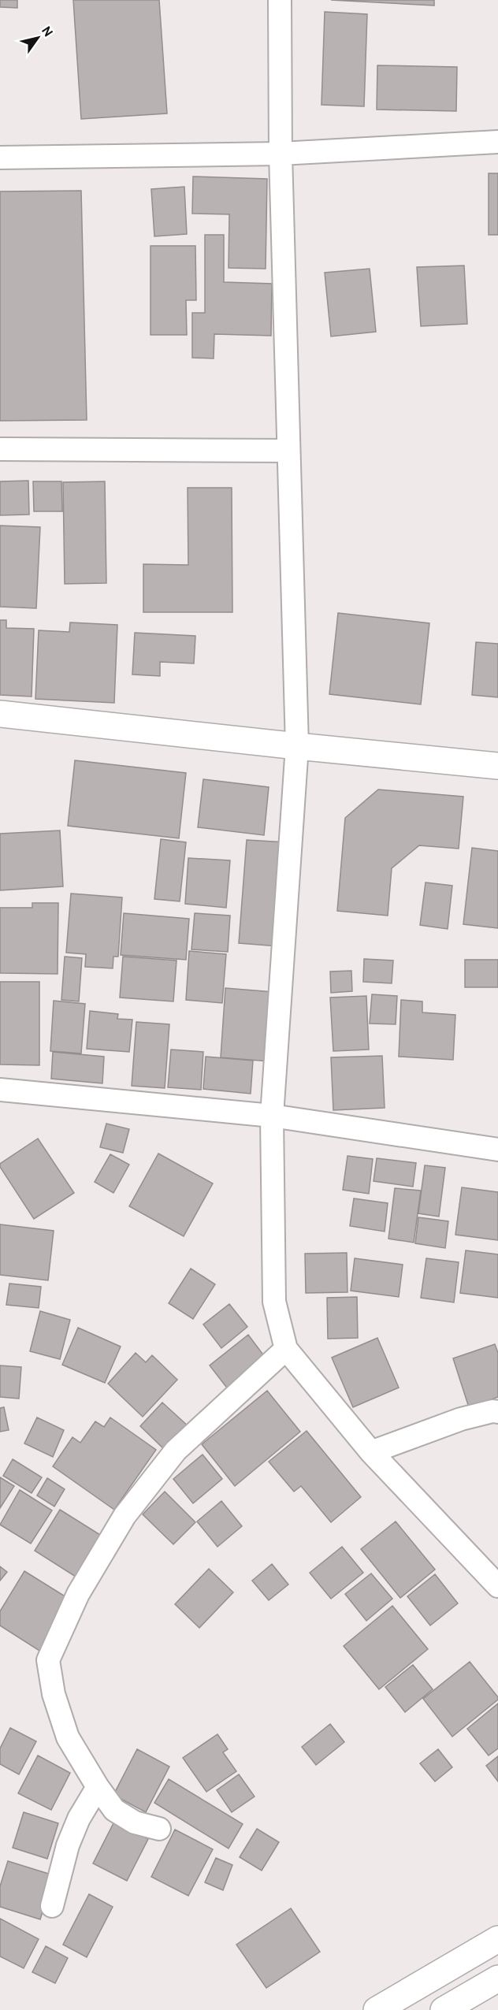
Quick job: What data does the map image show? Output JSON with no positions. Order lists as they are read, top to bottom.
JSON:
{
  "north": "top right"
}
